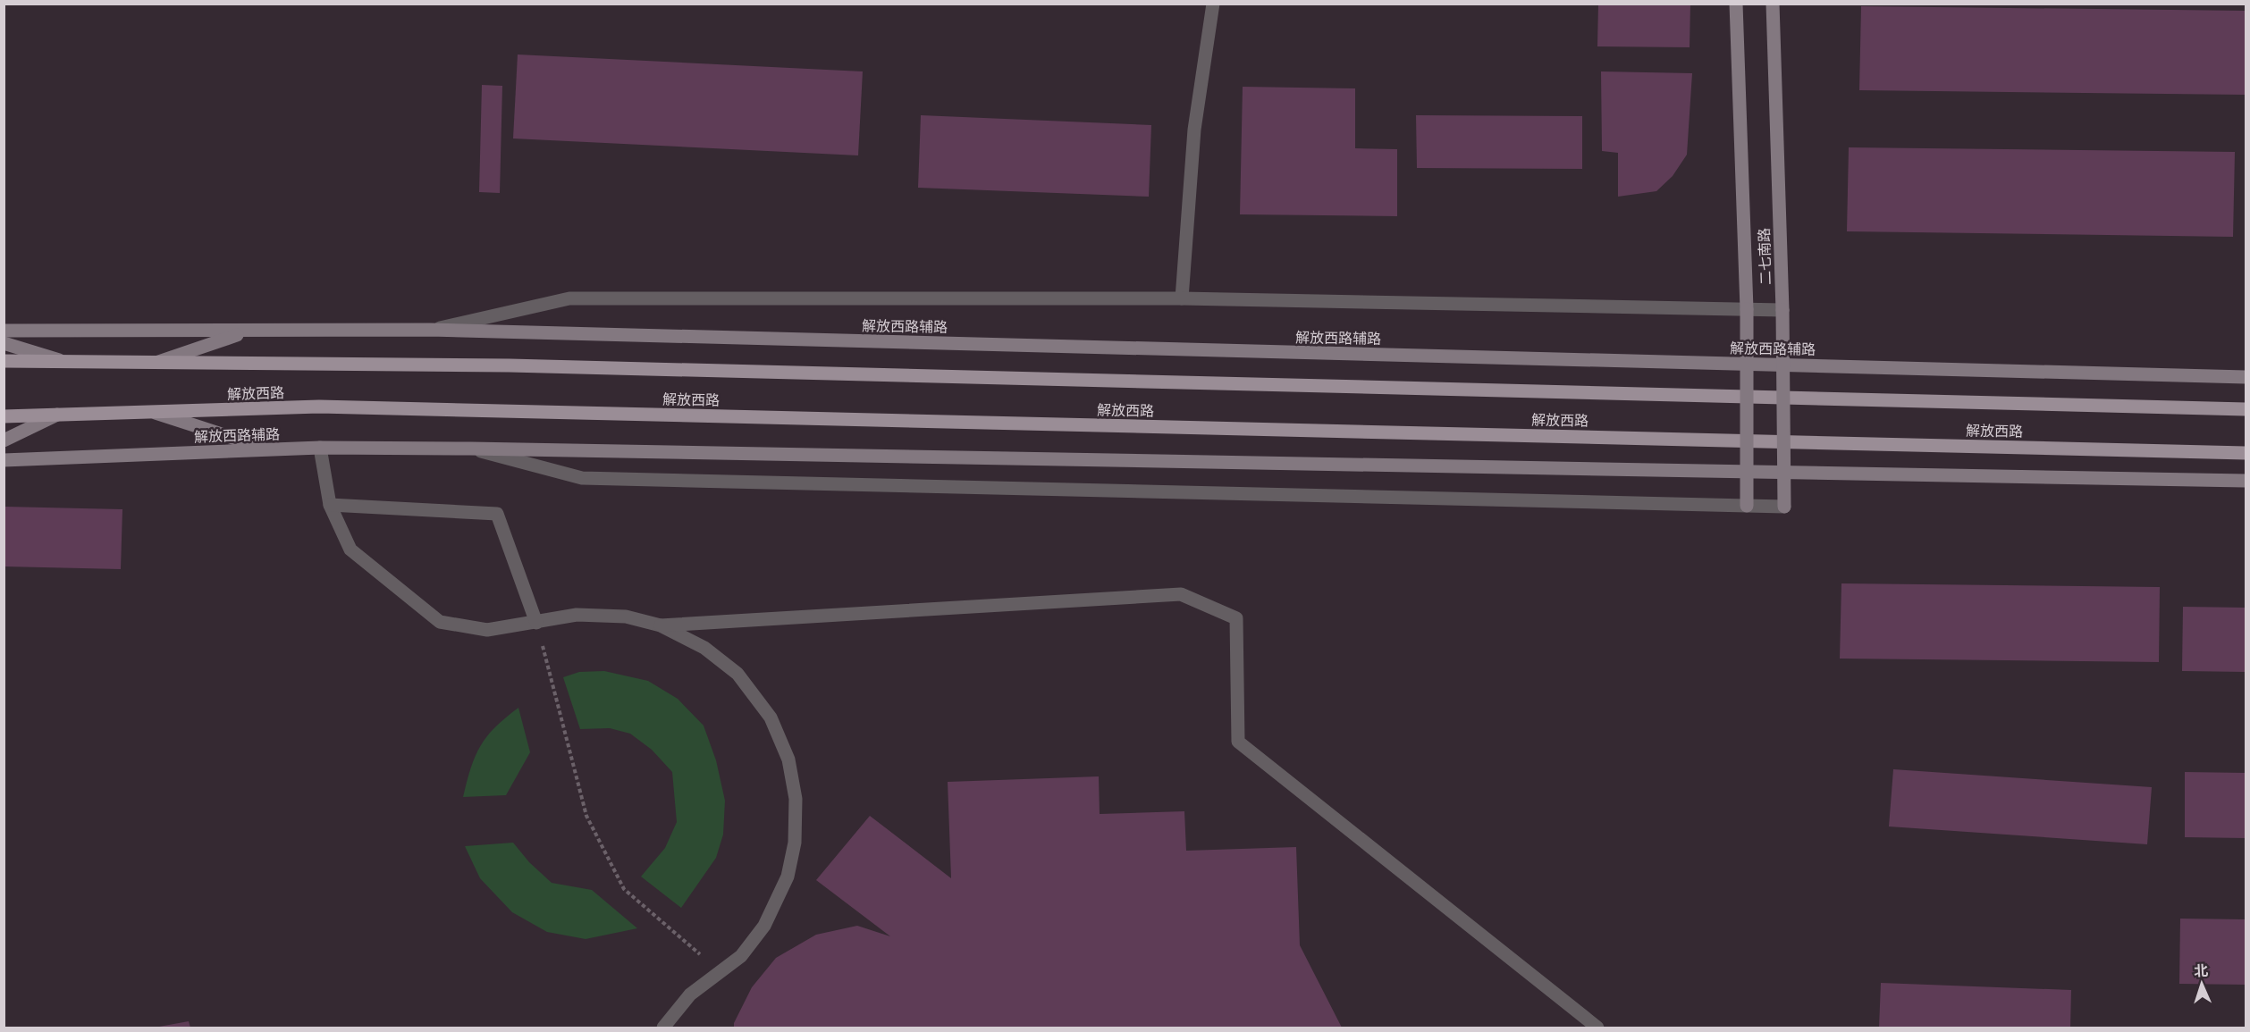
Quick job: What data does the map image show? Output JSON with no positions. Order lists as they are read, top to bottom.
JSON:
{
  "streets": {
    "main road": ["二七南路", "解放西路辅路", "解放西路"]
  },
  "crossings": [
    ["二七南路", "解放西路辅路"]
  ],
  "north": "top"
}
